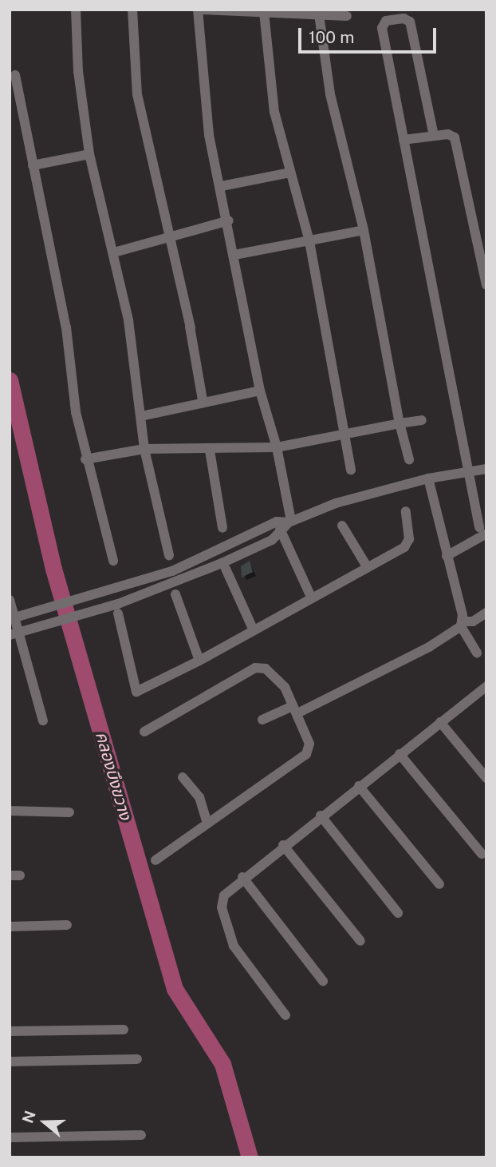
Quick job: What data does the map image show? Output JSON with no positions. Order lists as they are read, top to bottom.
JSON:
{
  "water": ["คลองบึงขวาง"],
  "scale_bar": "100 m",
  "north": "left"
}
